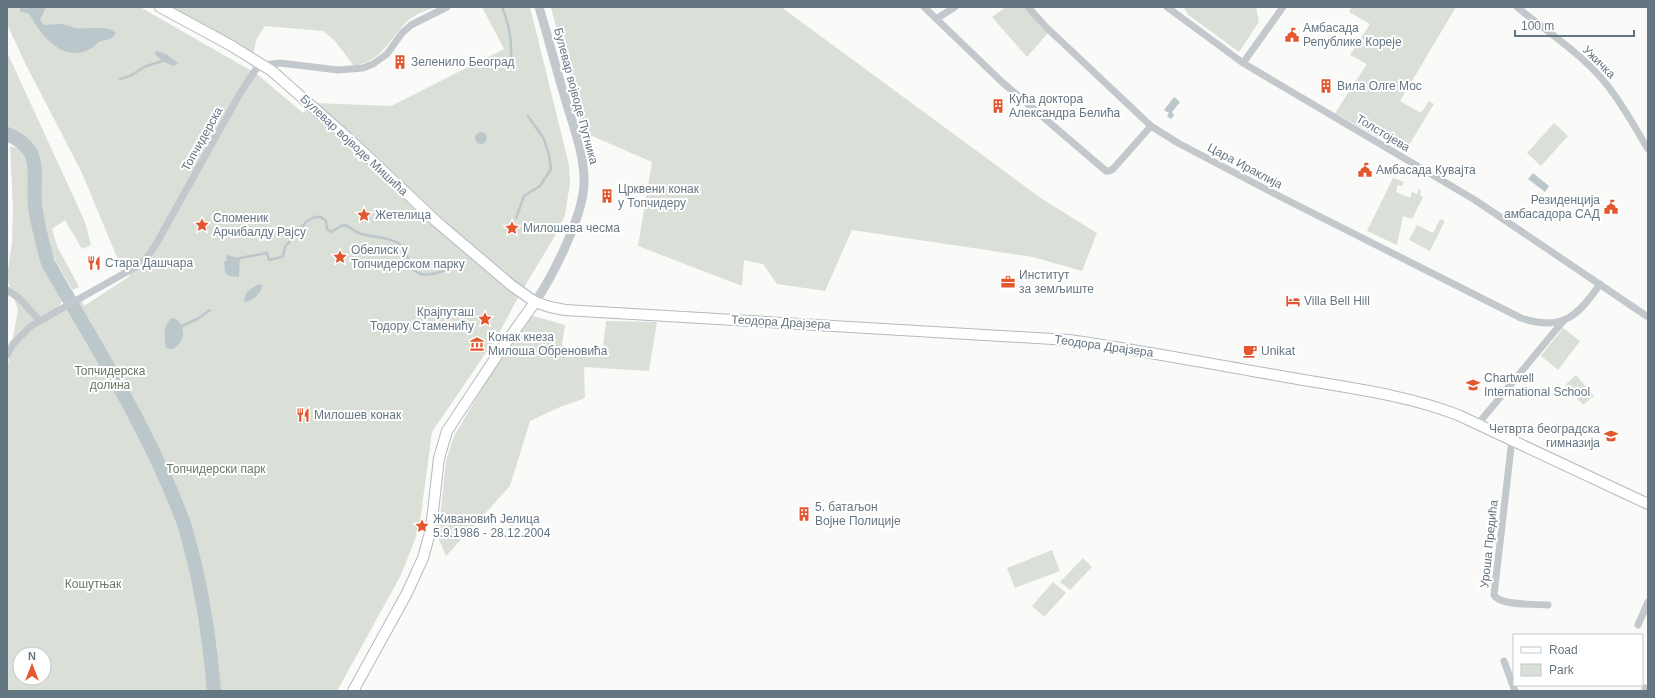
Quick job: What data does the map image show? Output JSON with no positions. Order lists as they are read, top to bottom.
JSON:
{
  "streets": {
    "main road": ["Булевар војводе Мишића", "Теодора Драјзера"],
    "street": [
      "Ужичка",
      "Булевар војводе Путника",
      "Толстојева",
      "Топчидерска",
      "Цара Ираклија",
      "Уроша Предића"
    ]
  },
  "crossings": [
    ["Булевар војводе Путника", "Булевар војводе Мишића"],
    ["Булевар војводе Путника", "Теодора Драјзера"],
    ["Толстојева", "Цара Ираклија"],
    ["Топчидерска", "Булевар војводе Мишића"],
    ["Булевар војводе Мишића", "Теодора Драјзера"],
    ["Теодора Драјзера", "Уроша Предића"]
  ],
  "parks": ["Топчидерска долина", "Топчидерски парк", "Кошутњак"],
  "places": {
    "public building": ["Амбасада Републике Кореје", "Амбасада Кувајта", "Резиденција амбасадора САД"],
    "building": [
      "Зеленило Београд",
      "Вила Олге Мос",
      "Кућа доктора Александра Белића",
      "Црквени конак у Топчидеру",
      "5. батаљон Војне Полиције"
    ],
    "place": [
      "Жетелица",
      "Споменик Арчибалду Рајсу",
      "Милошева чесма",
      "Обелиск у Топчидерском парку",
      "Крајпуташ Тодору Стаменићу",
      "Живановић Јелица 5.9.1986 - 28.12.2004"
    ],
    "restaurant": ["Стара Дашчара", "Милошев конак"],
    "office": ["Институт за земљиште"],
    "hotel": ["Villa Bell Hill"],
    "museum": ["Конак кнеза Милоша Обреновића"],
    "cafe": ["Unikat"],
    "school or university": ["Chartwell International School", "Четврта београдска гимназија"]
  },
  "legend": ["Road", "Park"],
  "scale_bar": "100 m",
  "north": "top"
}
